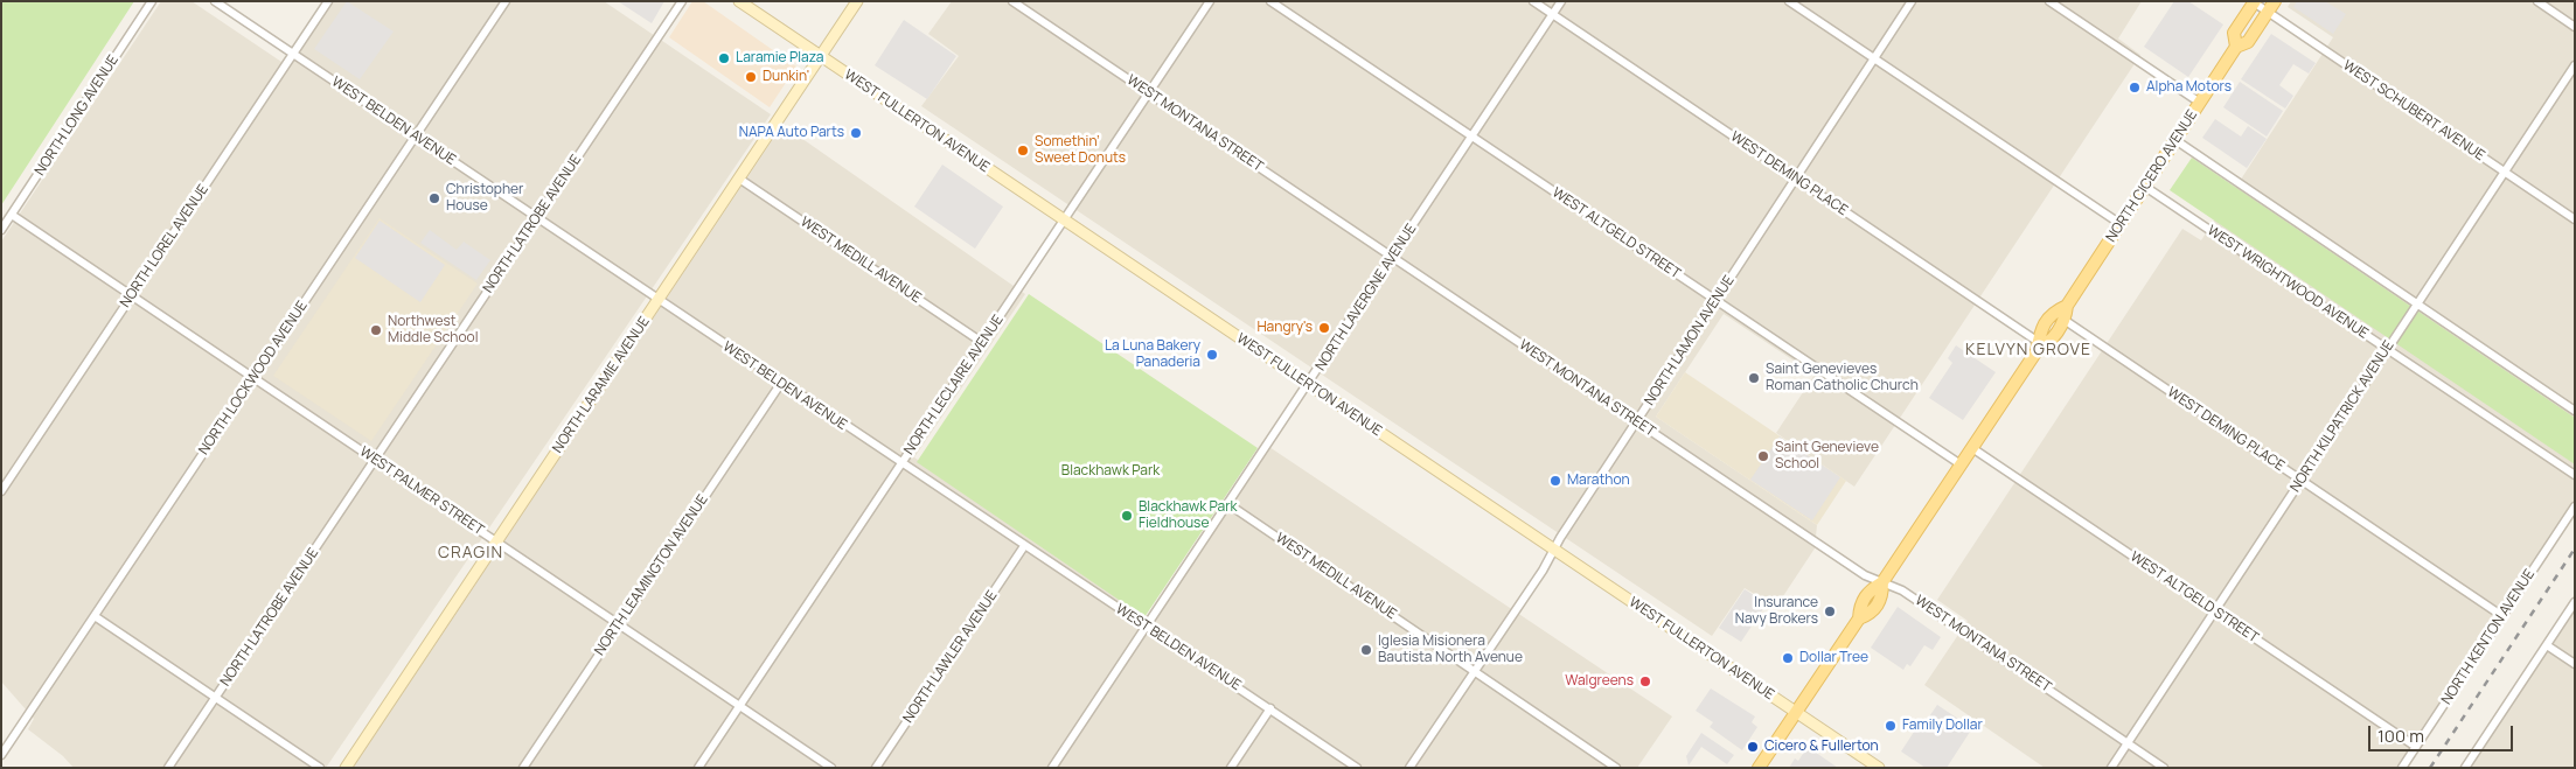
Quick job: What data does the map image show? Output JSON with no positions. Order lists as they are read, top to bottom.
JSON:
{
  "streets": {
    "main road": ["WEST FULLERTON AVENUE", "NORTH CICERO AVENUE", "NORTH LARAMIE AVENUE"],
    "street": [
      "WEST SCHUBERT AVENUE",
      "NORTH LONG AVENUE",
      "WEST BELDEN AVENUE",
      "WEST MONTANA STREET",
      "WEST DEMING PLACE",
      "NORTH LATROBE AVENUE",
      "WEST ALTGELD STREET",
      "NORTH LOREL AVENUE",
      "WEST MEDILL AVENUE",
      "WEST WRIGHTWOOD AVENUE",
      "NORTH LAVERGNE AVENUE",
      "NORTH LAMON AVENUE",
      "NORTH LOCKWOOD AVENUE",
      "NORTH LECLAIRE AVENUE",
      "NORTH KILPATRICK AVENUE",
      "WEST PALMER STREET",
      "NORTH LEAMINGTON AVENUE",
      "NORTH KENTON AVENUE",
      "NORTH LAWLER AVENUE"
    ]
  },
  "crossings": [
    ["WEST SCHUBERT AVENUE", "NORTH CICERO AVENUE"],
    ["WEST SCHUBERT AVENUE", "NORTH KILPATRICK AVENUE"],
    ["NORTH LONG AVENUE", "WEST PALMER STREET"],
    ["WEST BELDEN AVENUE", "NORTH LATROBE AVENUE"],
    ["WEST BELDEN AVENUE", "NORTH LOREL AVENUE"],
    ["WEST BELDEN AVENUE", "NORTH LAVERGNE AVENUE"],
    ["WEST BELDEN AVENUE", "NORTH LOCKWOOD AVENUE"],
    ["WEST BELDEN AVENUE", "NORTH LARAMIE AVENUE"],
    ["WEST BELDEN AVENUE", "NORTH LECLAIRE AVENUE"],
    ["WEST BELDEN AVENUE", "NORTH LEAMINGTON AVENUE"],
    ["WEST BELDEN AVENUE", "NORTH LAWLER AVENUE"],
    ["WEST FULLERTON AVENUE", "NORTH CICERO AVENUE"],
    ["WEST FULLERTON AVENUE", "NORTH LAVERGNE AVENUE"],
    ["WEST FULLERTON AVENUE", "NORTH LAMON AVENUE"],
    ["WEST FULLERTON AVENUE", "NORTH LARAMIE AVENUE"],
    ["WEST FULLERTON AVENUE", "NORTH LECLAIRE AVENUE"],
    ["WEST MONTANA STREET", "NORTH CICERO AVENUE"],
    ["WEST MONTANA STREET", "NORTH LAVERGNE AVENUE"],
    ["WEST MONTANA STREET", "NORTH LAMON AVENUE"],
    ["WEST MONTANA STREET", "NORTH LECLAIRE AVENUE"],
    ["WEST MONTANA STREET", "NORTH KILPATRICK AVENUE"],
    ["WEST DEMING PLACE", "NORTH CICERO AVENUE"],
    ["WEST DEMING PLACE", "NORTH LAVERGNE AVENUE"],
    ["WEST DEMING PLACE", "NORTH LAMON AVENUE"],
    ["WEST DEMING PLACE", "NORTH KILPATRICK AVENUE"],
    ["WEST DEMING PLACE", "NORTH KENTON AVENUE"],
    ["NORTH CICERO AVENUE", "WEST ALTGELD STREET"],
    ["NORTH CICERO AVENUE", "WEST WRIGHTWOOD AVENUE"],
    ["NORTH LATROBE AVENUE", "WEST PALMER STREET"],
    ["WEST ALTGELD STREET", "NORTH LAVERGNE AVENUE"],
    ["WEST ALTGELD STREET", "NORTH LAMON AVENUE"],
    ["WEST ALTGELD STREET", "NORTH KILPATRICK AVENUE"],
    ["WEST ALTGELD STREET", "NORTH KENTON AVENUE"],
    ["NORTH LOREL AVENUE", "WEST PALMER STREET"],
    ["WEST MEDILL AVENUE", "NORTH LAVERGNE AVENUE"],
    ["WEST MEDILL AVENUE", "NORTH LAMON AVENUE"],
    ["WEST MEDILL AVENUE", "NORTH LARAMIE AVENUE"],
    ["WEST MEDILL AVENUE", "NORTH LECLAIRE AVENUE"],
    ["WEST WRIGHTWOOD AVENUE", "NORTH KILPATRICK AVENUE"],
    ["NORTH LOCKWOOD AVENUE", "WEST PALMER STREET"],
    ["NORTH LARAMIE AVENUE", "WEST PALMER STREET"],
    ["NORTH LECLAIRE AVENUE", "WEST PALMER STREET"],
    ["WEST PALMER STREET", "NORTH LEAMINGTON AVENUE"]
  ],
  "districts": ["KELVYN GROVE", "CRAGIN"],
  "parks": ["Blackhawk Park"],
  "places": [
    "Laramie Plaza",
    "Dunkin'",
    "Alpha Motors",
    "NAPA Auto Parts",
    "Somethin’ Sweet Donuts",
    "Christopher House",
    "Hangry's",
    "Northwest Middle School",
    "La Luna Bakery Panaderia",
    "Saint Genevieves Roman Catholic Church",
    "Saint Genevieve School",
    "Marathon",
    "Blackhawk Park Fieldhouse",
    "Insurance Navy Brokers",
    "Iglesia Misionera Bautista North Avenue",
    "Dollar Tree",
    "Walgreens",
    "Family Dollar",
    "Cicero & Fullerton"
  ],
  "scale_bar": "100 m"
}
